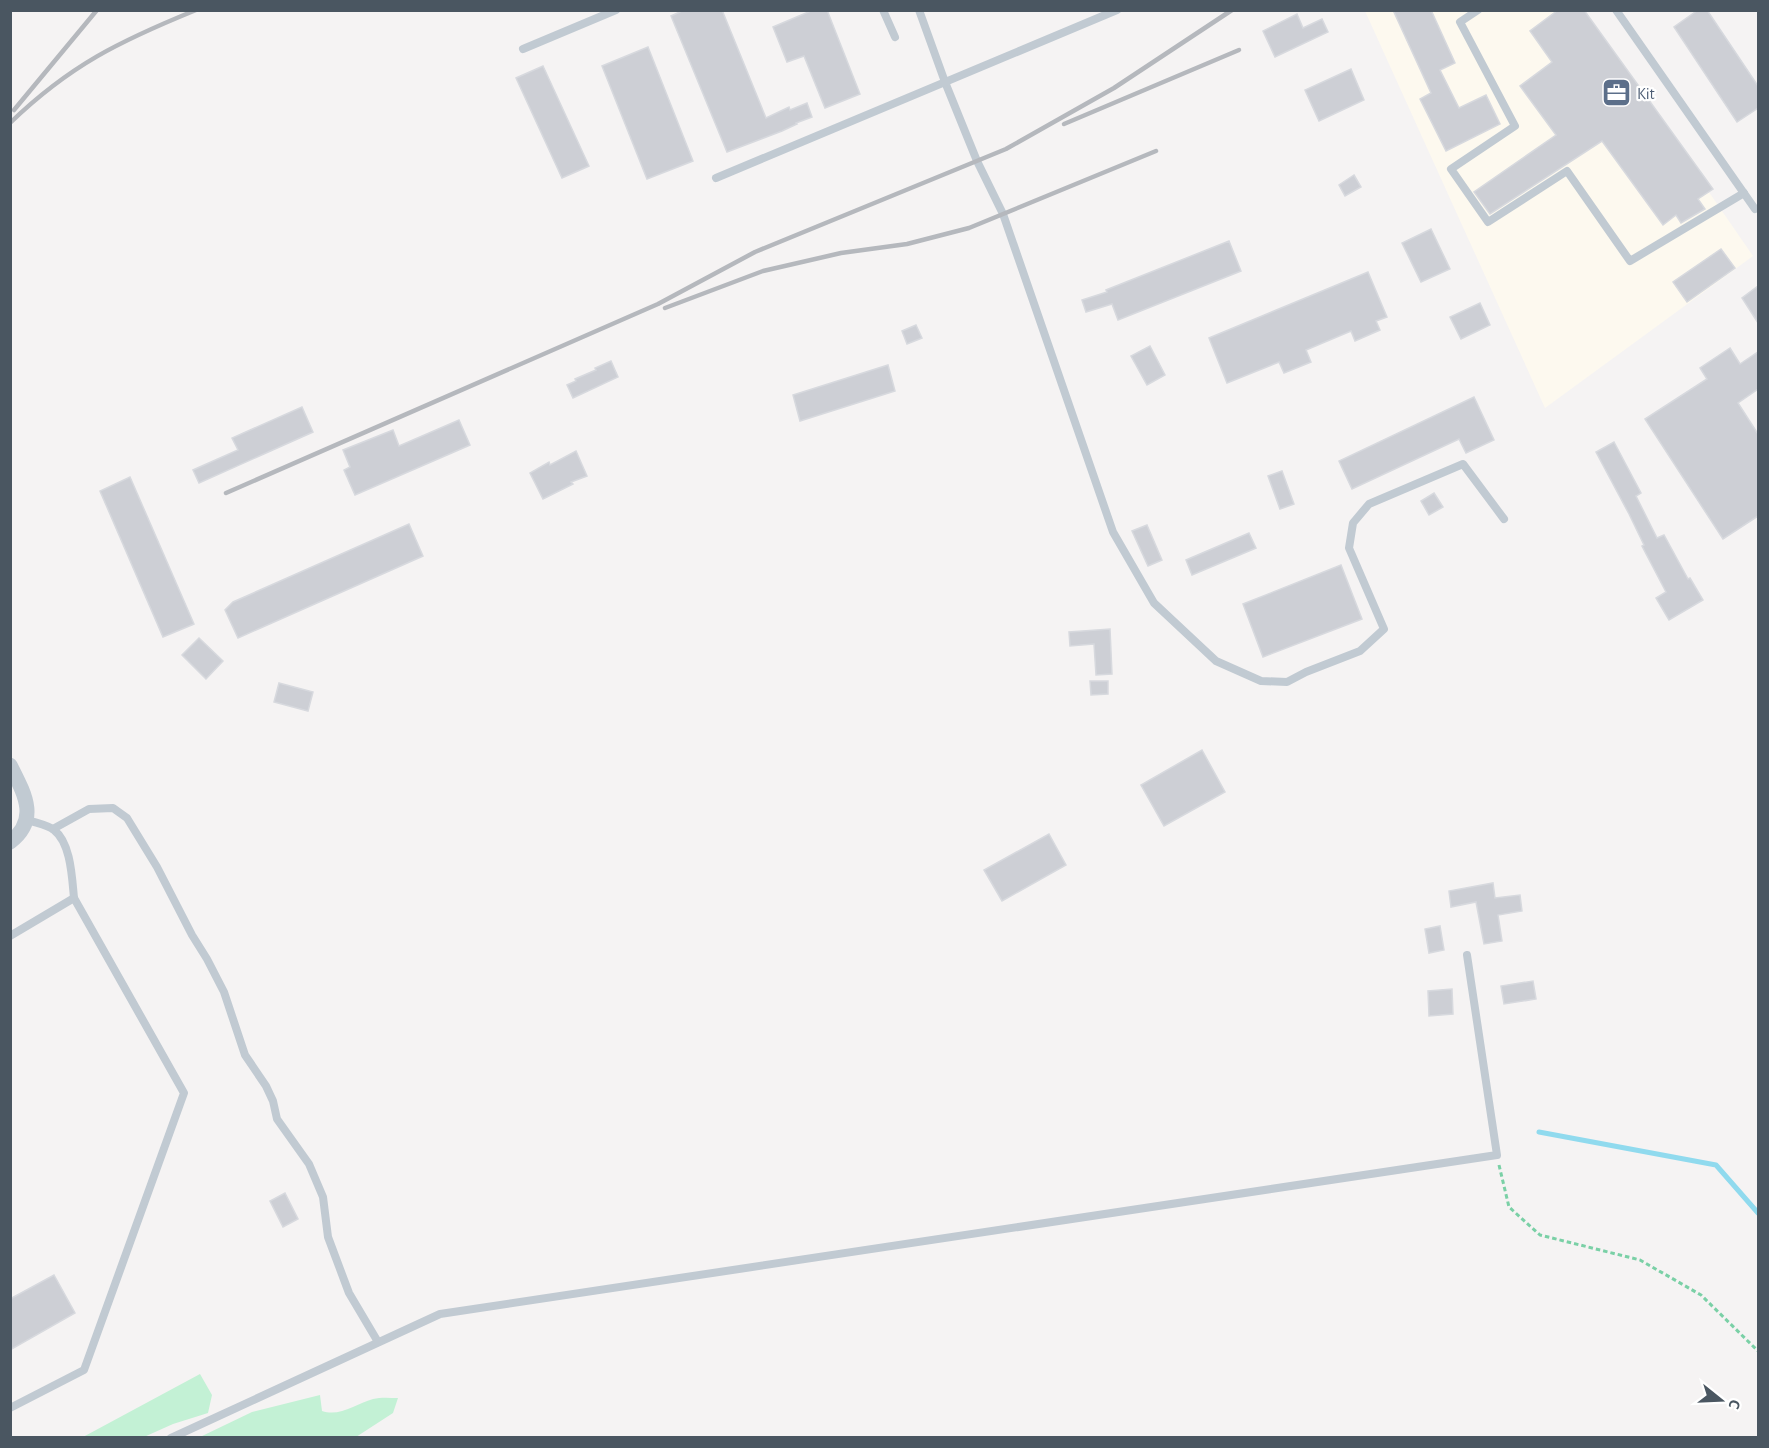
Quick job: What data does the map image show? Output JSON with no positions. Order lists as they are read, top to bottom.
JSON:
{
  "places": {
    "office": ["Kit"]
  },
  "north": "right"
}
